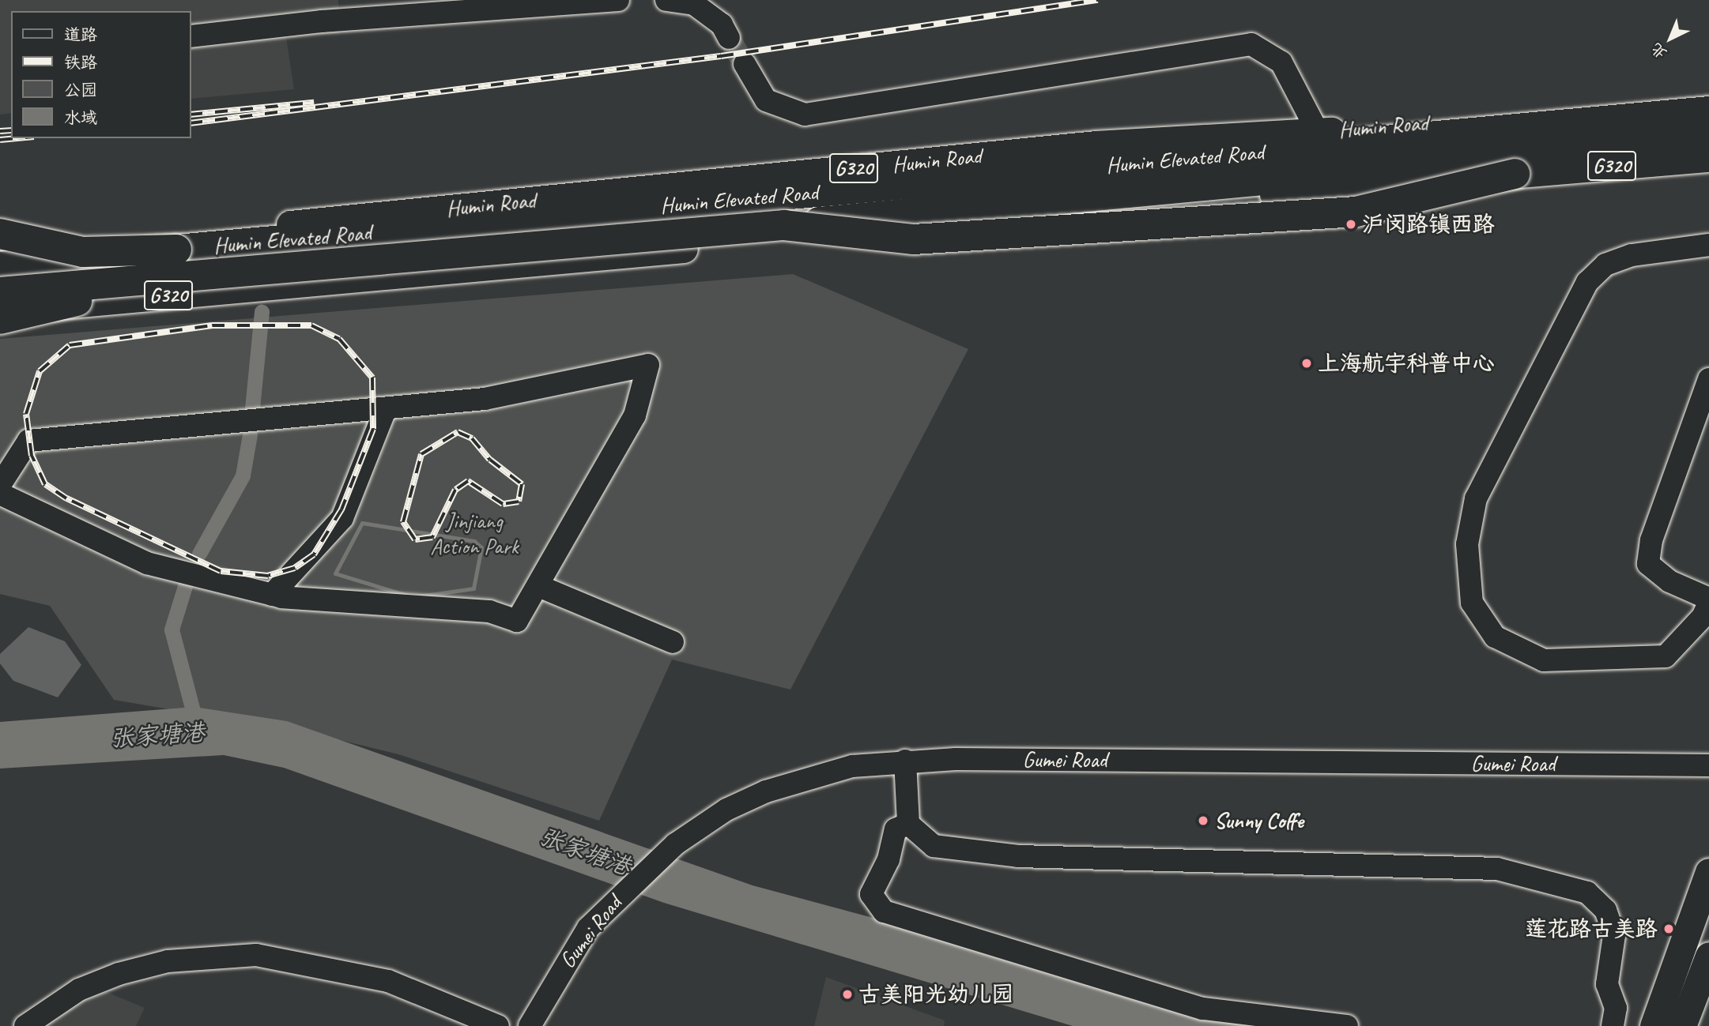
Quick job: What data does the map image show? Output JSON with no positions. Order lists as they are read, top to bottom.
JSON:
{
  "streets": {
    "highway": ["Humin Elevated Road"],
    "main road": ["Humin Road", "G320"],
    "street": ["Gumei Road"]
  },
  "water": ["张家塘港"],
  "parks": ["Jinjiang Action Park"],
  "places": [
    "沪闵路镇西路",
    "上海航宇科普中心",
    "Sunny Coffe",
    "莲花路古美路",
    "古美阳光幼儿园"
  ],
  "legend": [
    "道路",
    "铁路",
    "公园",
    "水域"
  ],
  "north": "bottom left"
}
